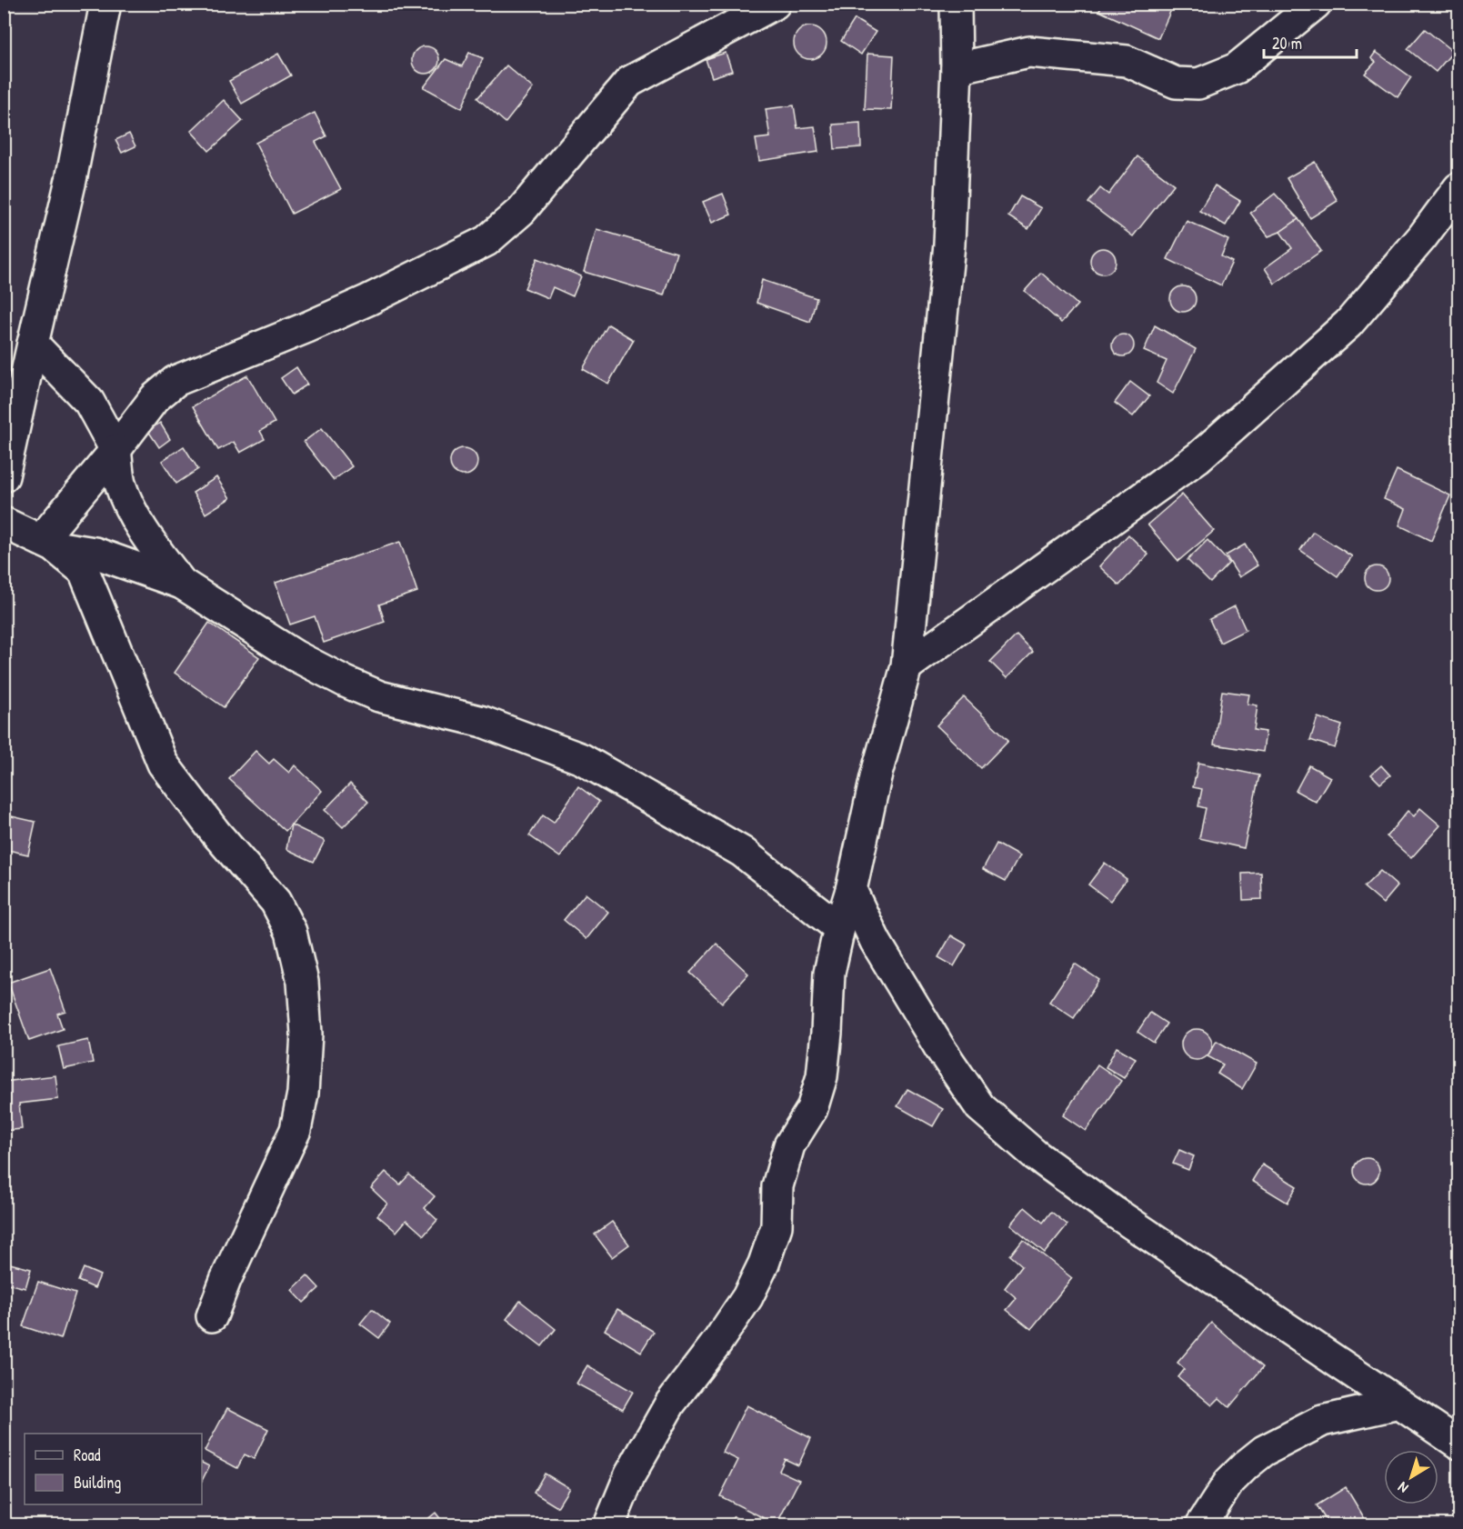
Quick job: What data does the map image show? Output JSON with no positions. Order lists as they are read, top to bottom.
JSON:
{
  "legend": ["Road", "Building"],
  "scale_bar": "20 m",
  "north": "bottom left"
}
